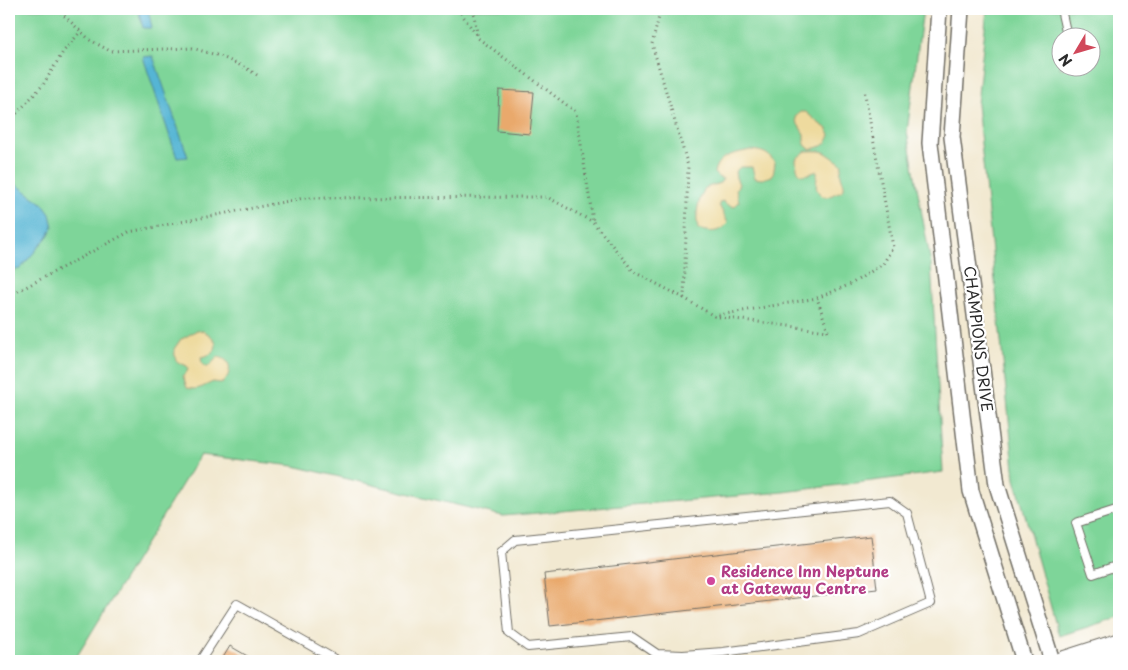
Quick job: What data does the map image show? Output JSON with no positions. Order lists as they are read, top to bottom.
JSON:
{
  "streets": {
    "street": ["CHAMPIONS DRIVE"]
  },
  "places": ["Residence Inn Neptune at Gateway Centre"],
  "north": "bottom left"
}
